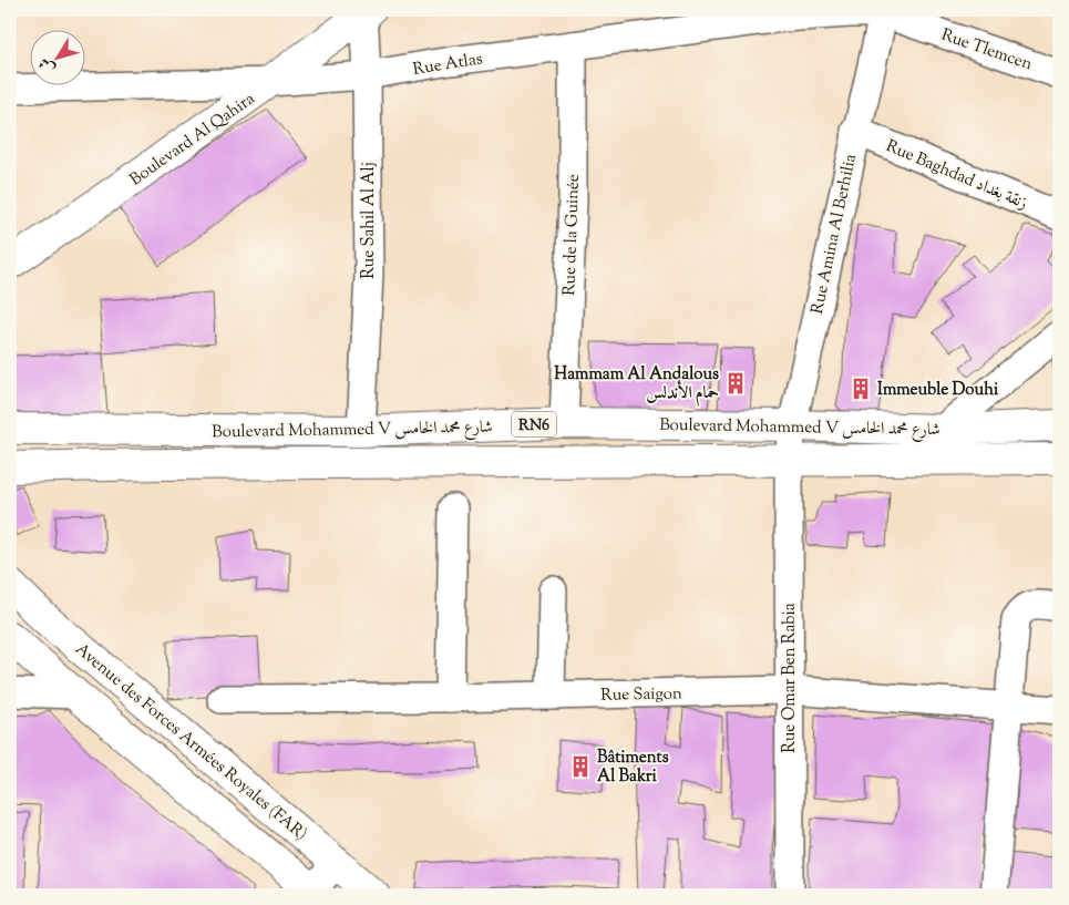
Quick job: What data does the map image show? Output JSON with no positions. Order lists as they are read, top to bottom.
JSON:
{
  "streets": {
    "main road": [
      "Boulevard Al Qahira",
      "RN6",
      "Boulevard Mohammed V شارع محمد الخامس",
      "Avenue des Forces Armées Royales (FAR)"
    ],
    "street": [
      "Rue Tlemcen",
      "Rue Atlas",
      "Rue Baghdad زنقة بغداد",
      "Rue Sahil Al Alj",
      "Rue Amina Al Berhilia",
      "Rue de la Guinée",
      "Rue Omar Ben Rabia",
      "Rue Saigon"
    ]
  },
  "crossings": [
    ["Rue Tlemcen", "Rue Atlas"],
    ["Rue Tlemcen", "Rue Amina Al Berhilia"],
    ["Rue Atlas", "Boulevard Al Qahira"],
    ["Rue Atlas", "Rue Sahil Al Alj"],
    ["Rue Atlas", "Rue Amina Al Berhilia"],
    ["Rue Atlas", "Rue de la Guinée"],
    ["Boulevard Al Qahira", "Rue Sahil Al Alj"],
    ["Rue Baghdad زنقة بغداد", "Rue Amina Al Berhilia"],
    ["Rue Sahil Al Alj", "Boulevard Mohammed V شارع محمد الخامس"],
    ["Rue Amina Al Berhilia", "Boulevard Mohammed V شارع محمد الخامس"],
    ["Rue Amina Al Berhilia", "Rue Omar Ben Rabia"],
    ["Rue de la Guinée", "Boulevard Mohammed V شارع محمد الخامس"],
    ["Boulevard Mohammed V شارع محمد الخامس", "Rue Omar Ben Rabia"],
    ["Rue Omar Ben Rabia", "Rue Saigon"]
  ],
  "places": {
    "building": ["Hammam Al Andalous حمام الأندلس", "Immeuble Douhi", "Bâtiments Al Bakri"]
  },
  "north": "bottom left"
}
